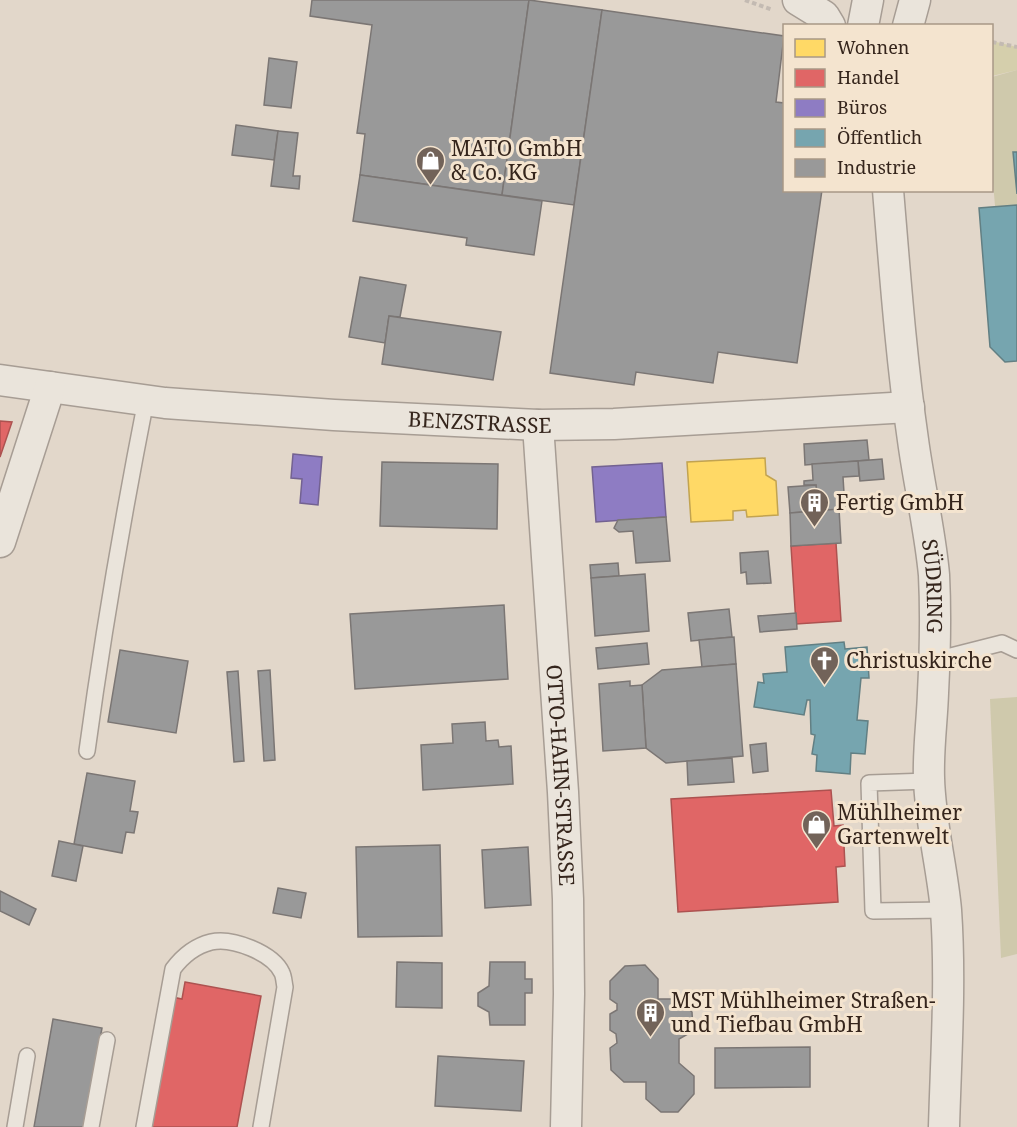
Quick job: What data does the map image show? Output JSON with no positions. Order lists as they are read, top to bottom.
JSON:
{
  "streets": {
    "street": ["BENZSTRASSE", "SÜDRING", "OTTO-HAHN-STRASSE"]
  },
  "crossings": [
    ["BENZSTRASSE", "SÜDRING"],
    ["BENZSTRASSE", "OTTO-HAHN-STRASSE"]
  ],
  "places": {
    "shop": ["MATO GmbH & Co. KG", "Mühlheimer Gartenwelt"],
    "building": ["Fertig GmbH", "MST Mühlheimer Straßen- und Tiefbau GmbH"],
    "church": ["Christuskirche"]
  },
  "legend": [
    "Wohnen",
    "Handel",
    "Büros",
    "Öffentlich",
    "Industrie"
  ]
}
